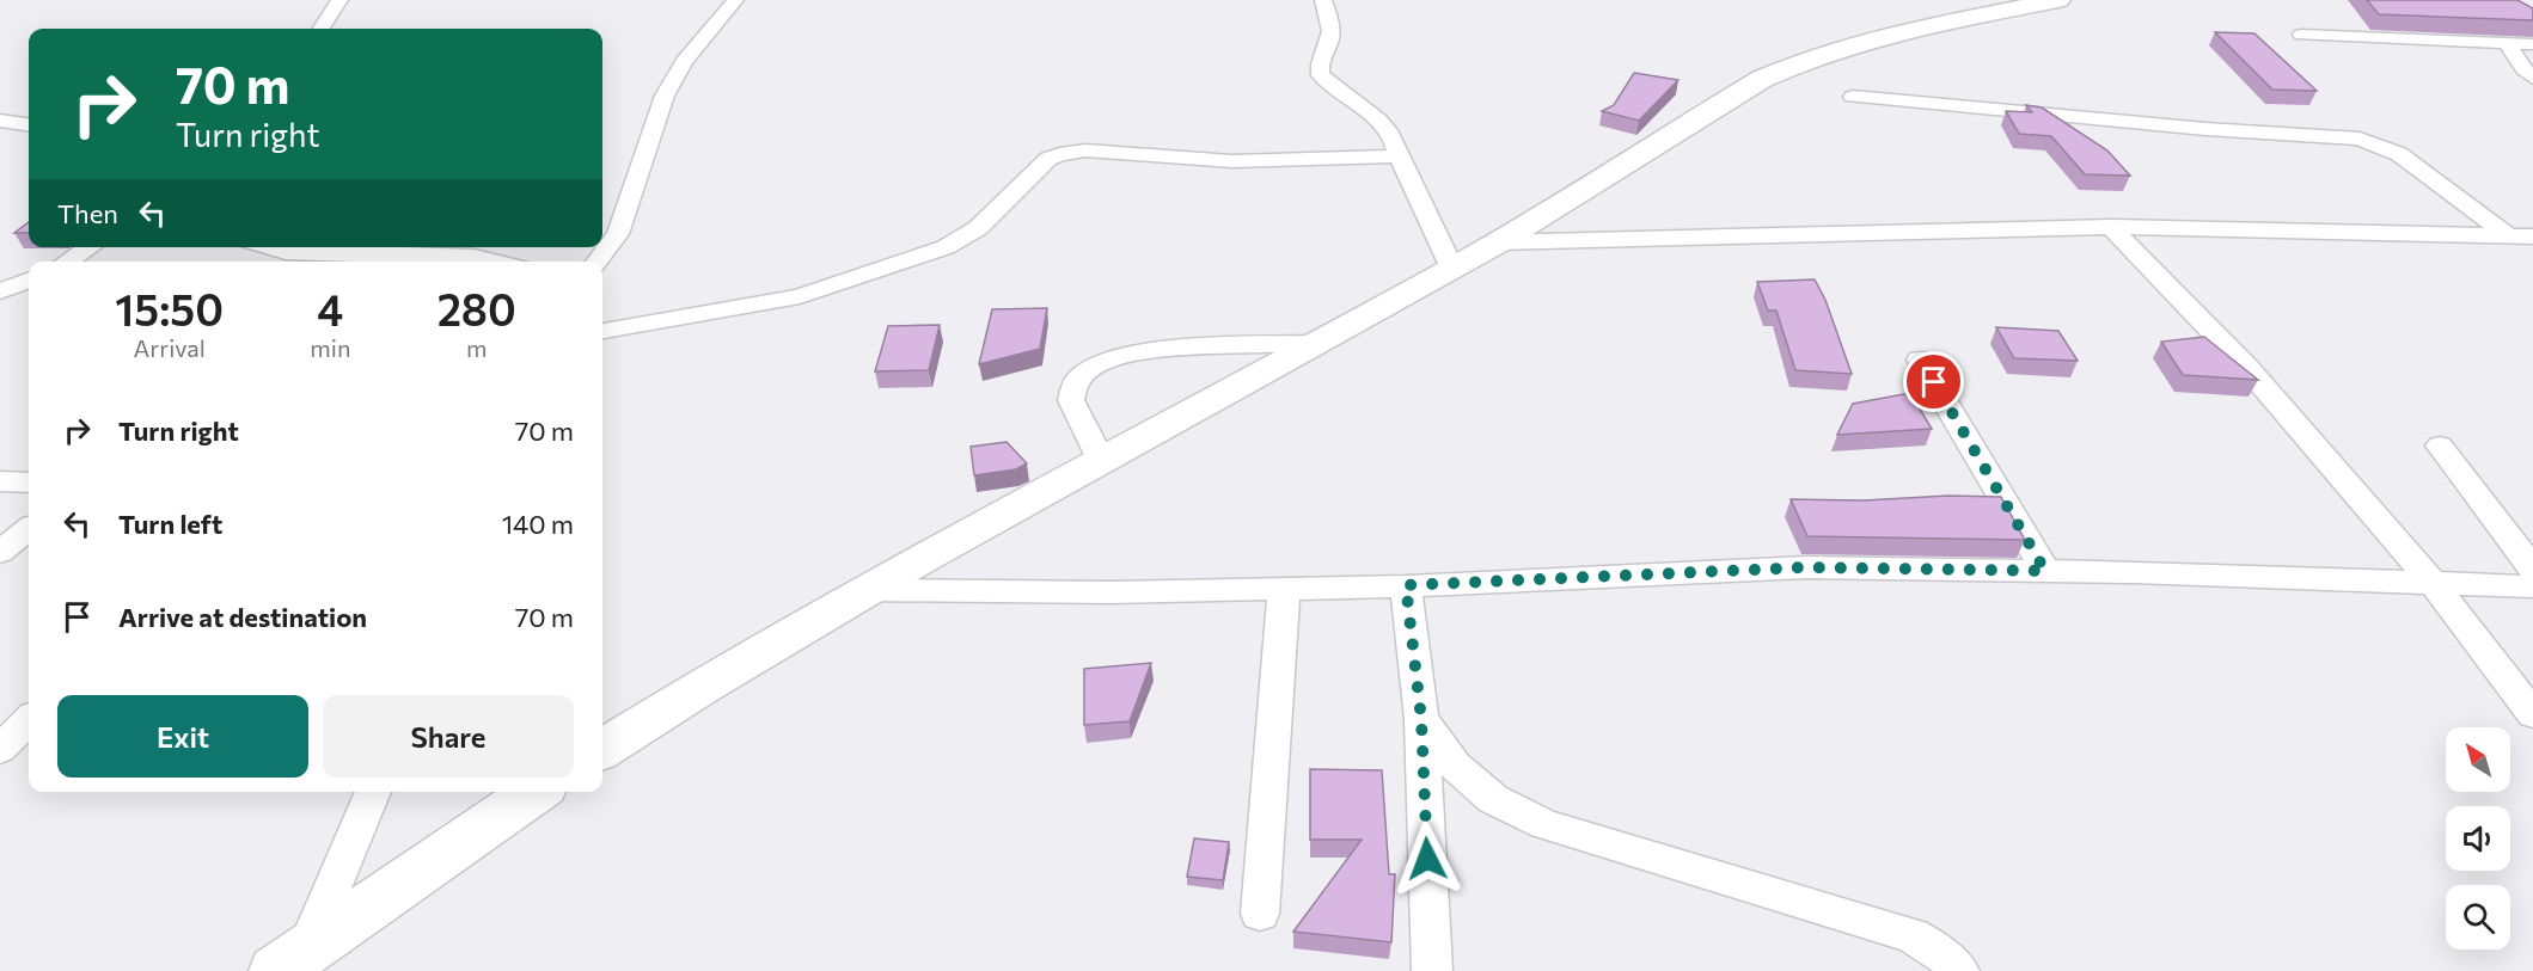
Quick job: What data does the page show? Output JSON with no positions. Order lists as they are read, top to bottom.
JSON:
{
  "north": "top left",
  "page": {
    "turn": ["70 m", "Turn right"],
    "then": "Then",
    "eta": [
      "15:50",
      "Arrival",
      "4",
      "min",
      "280",
      "m"
    ],
    "list": [
      {
        "name": "Turn right",
        "value": "70 m"
      },
      {
        "name": "Turn left",
        "value": "140 m"
      },
      {
        "name": "Arrive at destination",
        "value": "70 m"
      }
    ],
    "buttons": ["Exit", "Share"]
  }
}
